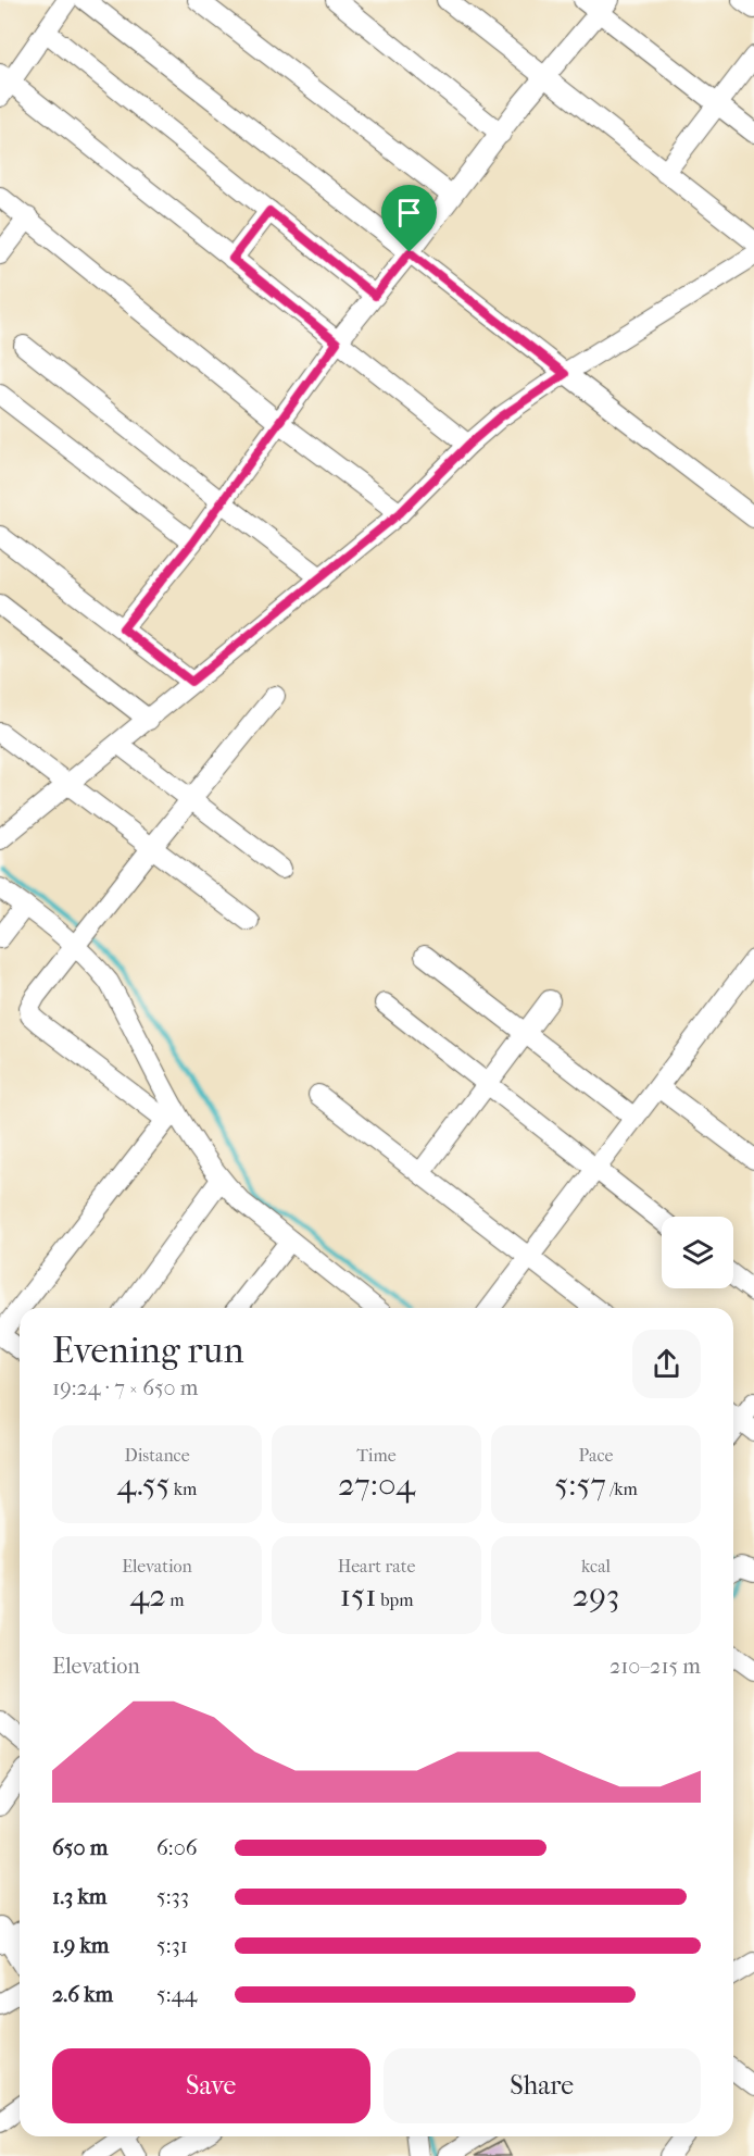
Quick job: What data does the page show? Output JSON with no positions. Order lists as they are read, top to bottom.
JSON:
{
  "page": {
    "heading": ["Evening run", "19:24 · 7 × 650 m"],
    "stats": [
      ["Distance", "4.55 km"],
      ["Time", "27:04"],
      ["Pace", "5:57 /km"],
      ["Elevation", "42 m"],
      ["Heart rate", "151 bpm"],
      ["kcal", "293"]
    ],
    "chart": ["Elevation", "210–215 m"],
    "list": [
      {
        "name": "650 m",
        "note": "6:06"
      },
      {
        "name": "1.3 km",
        "note": "5:33"
      },
      {
        "name": "1.9 km",
        "note": "5:31"
      },
      {
        "name": "2.6 km",
        "note": "5:44"
      }
    ],
    "buttons": ["Save", "Share"]
  }
}
